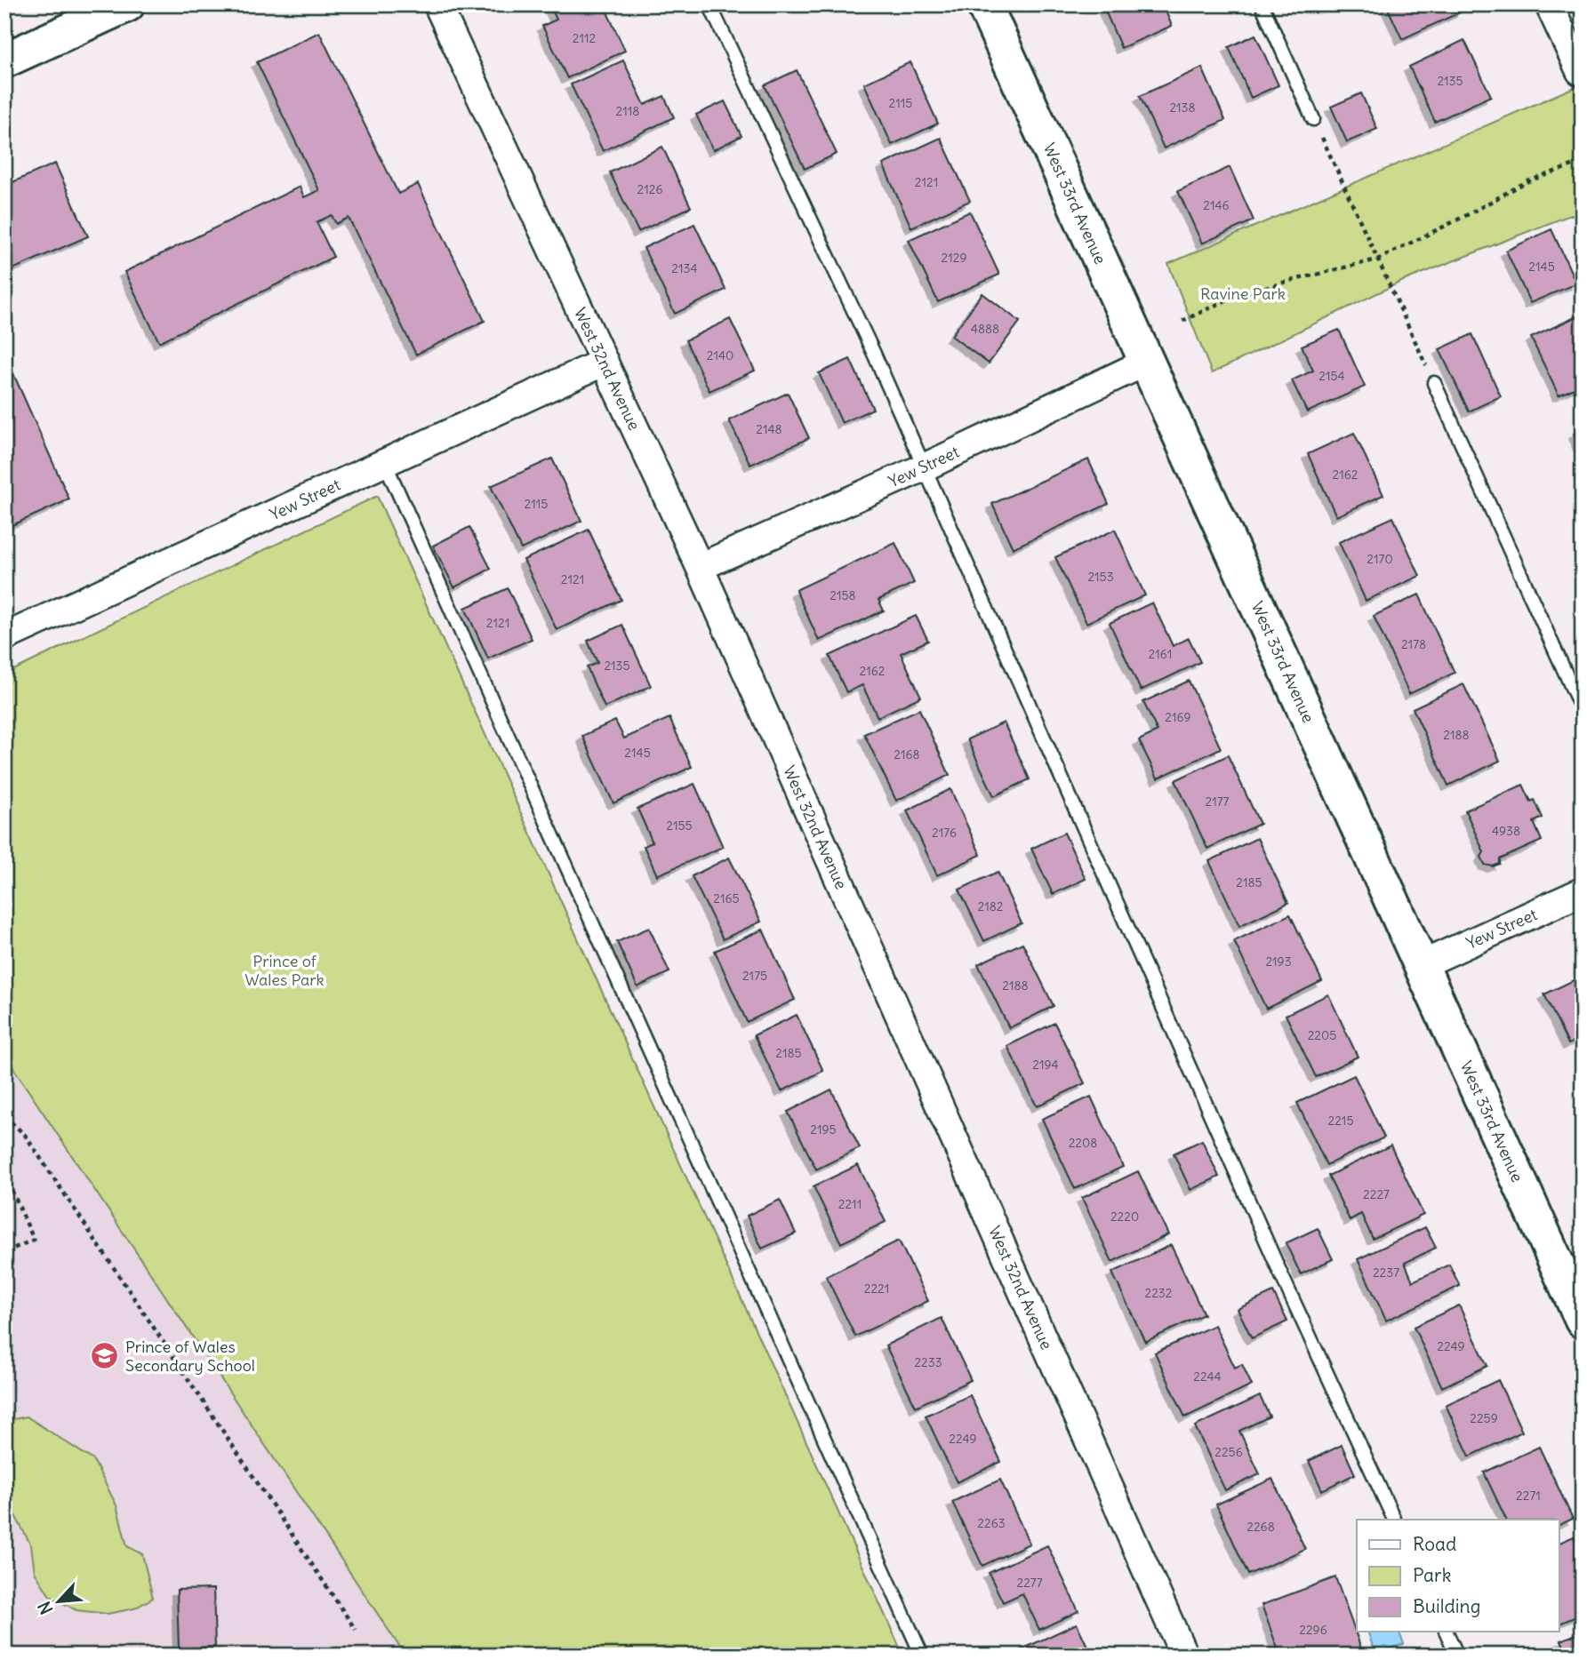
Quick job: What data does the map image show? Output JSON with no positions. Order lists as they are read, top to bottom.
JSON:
{
  "streets": {
    "street": ["West 33rd Avenue", "West 32nd Avenue", "Yew Street"]
  },
  "crossings": [
    ["West 33rd Avenue", "Yew Street"],
    ["West 32nd Avenue", "Yew Street"]
  ],
  "parks": ["Ravine Park", "Prince of Wales Park"],
  "places": {
    "school or university": ["Prince of Wales Secondary School"]
  },
  "house_numbers": [
    "2112",
    "2135",
    "2115",
    "2138",
    "2118",
    "2121",
    "2126",
    "2146",
    "2129",
    "2145",
    "2134",
    "4888",
    "2140",
    "2154",
    "2148",
    "2162",
    "2115",
    "2170",
    "2153",
    "2121",
    "2158",
    "2121",
    "2178",
    "2161",
    "2135",
    "2162",
    "2169",
    "2188",
    "2145",
    "2168",
    "2177",
    "2155",
    "4938",
    "2176",
    "2185",
    "2165",
    "2182",
    "2193",
    "2175",
    "2188",
    "2205",
    "2185",
    "2194",
    "2215",
    "2195",
    "2208",
    "2227",
    "2211",
    "2220",
    "2237",
    "2221",
    "2232",
    "2249",
    "2233",
    "2244",
    "2259",
    "2249",
    "2256",
    "2271",
    "2263",
    "2268",
    "2277",
    "2296"
  ],
  "legend": ["Road", "Park", "Building"],
  "north": "bottom left"
}
